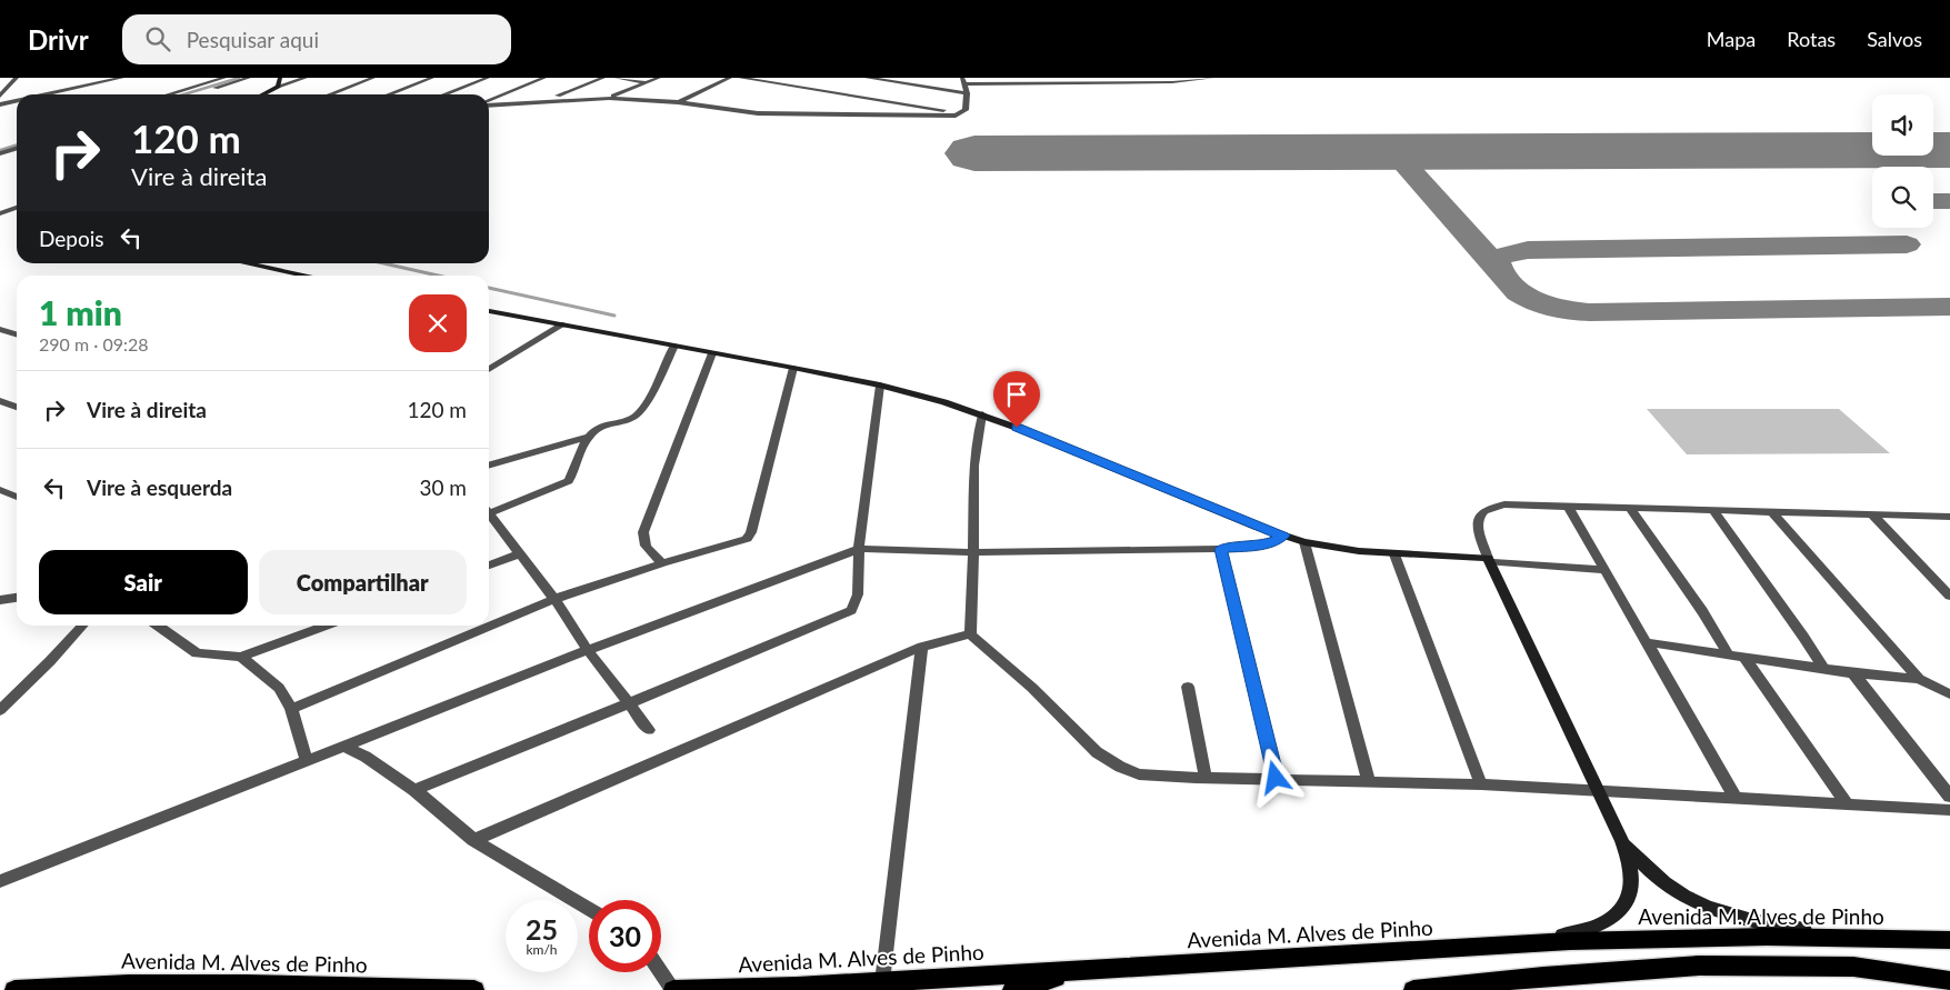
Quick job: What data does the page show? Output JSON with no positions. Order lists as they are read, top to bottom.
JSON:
{
  "streets": {
    "main road": ["Avenida M. Alves de Pinho"]
  },
  "page": {
    "header": "Drivr",
    "search": "Pesquisar aqui",
    "nav": ["Mapa", "Rotas", "Salvos"],
    "turn": ["120 m", "Vire à direita"],
    "then": "Depois",
    "heading": ["1 min", "290 m · 09:28"],
    "list": [
      {
        "name": "Vire à direita",
        "value": "120 m"
      },
      {
        "name": "Vire à esquerda",
        "value": "30 m"
      }
    ],
    "buttons": ["Sair", "Compartilhar"],
    "speed": "25 km/h",
    "limit": "30"
  }
}
